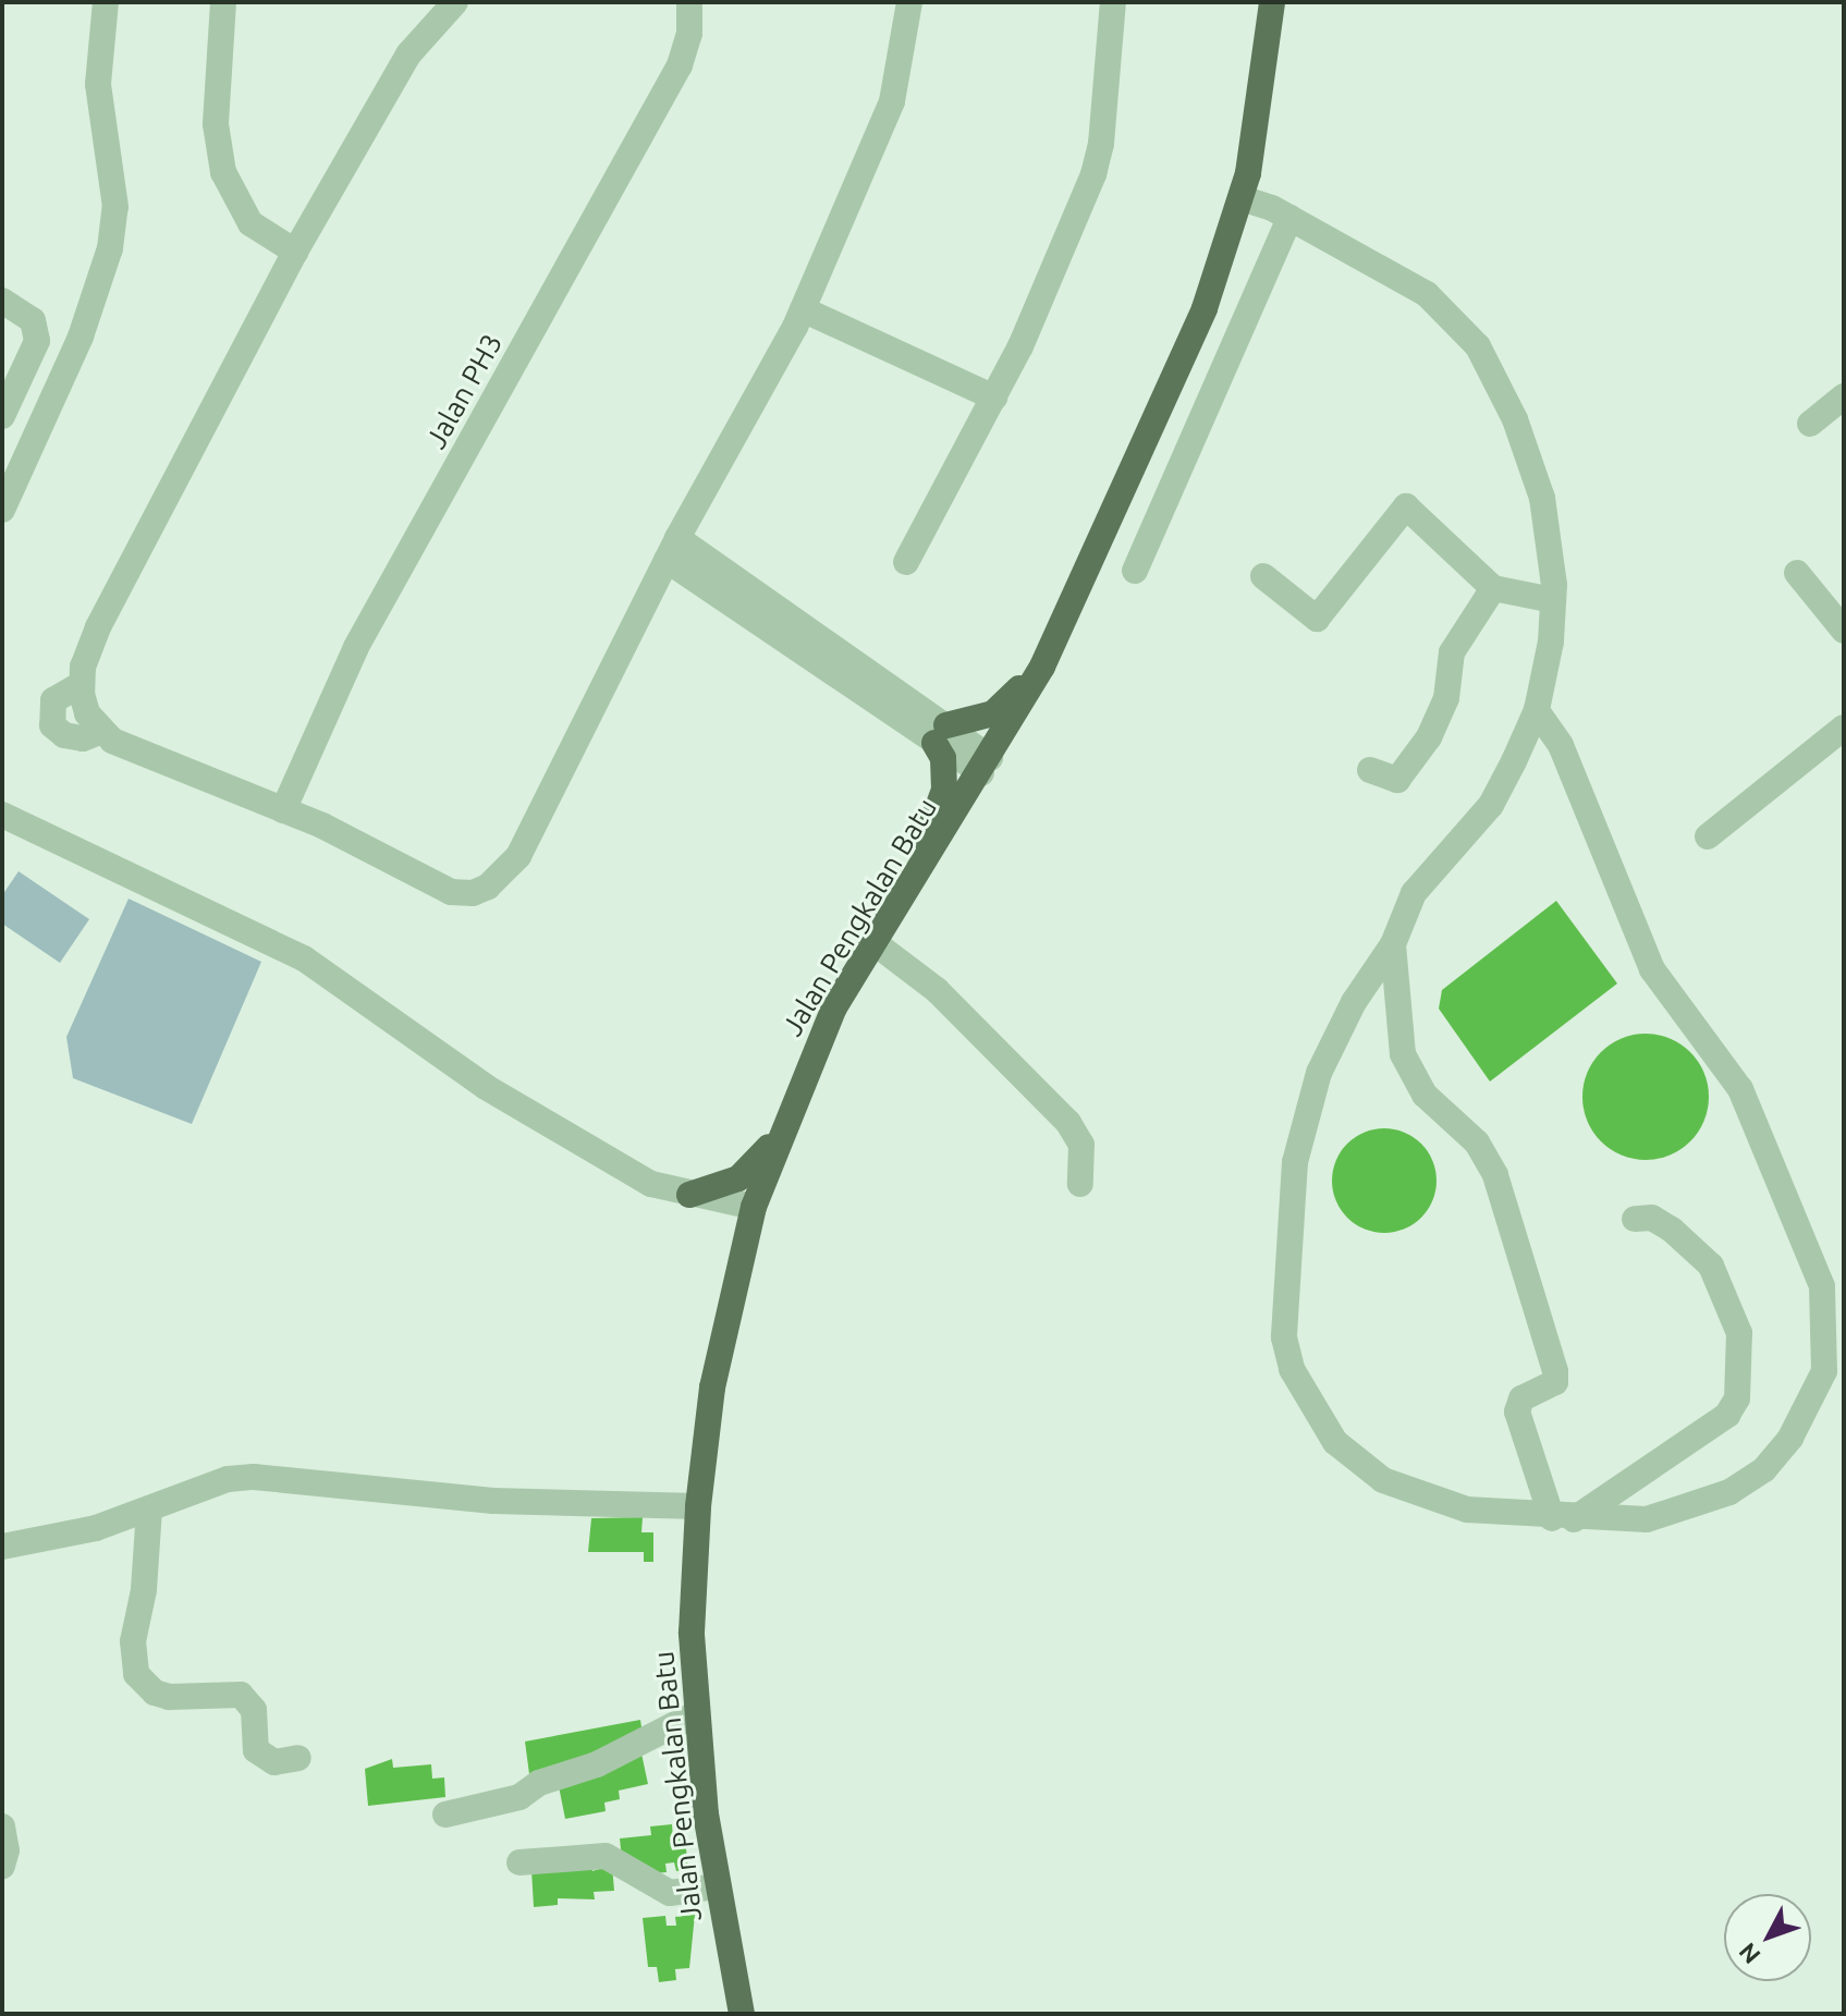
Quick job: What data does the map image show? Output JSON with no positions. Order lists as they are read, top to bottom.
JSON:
{
  "streets": {
    "main road": ["Jalan Pengkalan Batu"],
    "street": ["Jalan PH3"]
  },
  "north": "bottom left"
}
